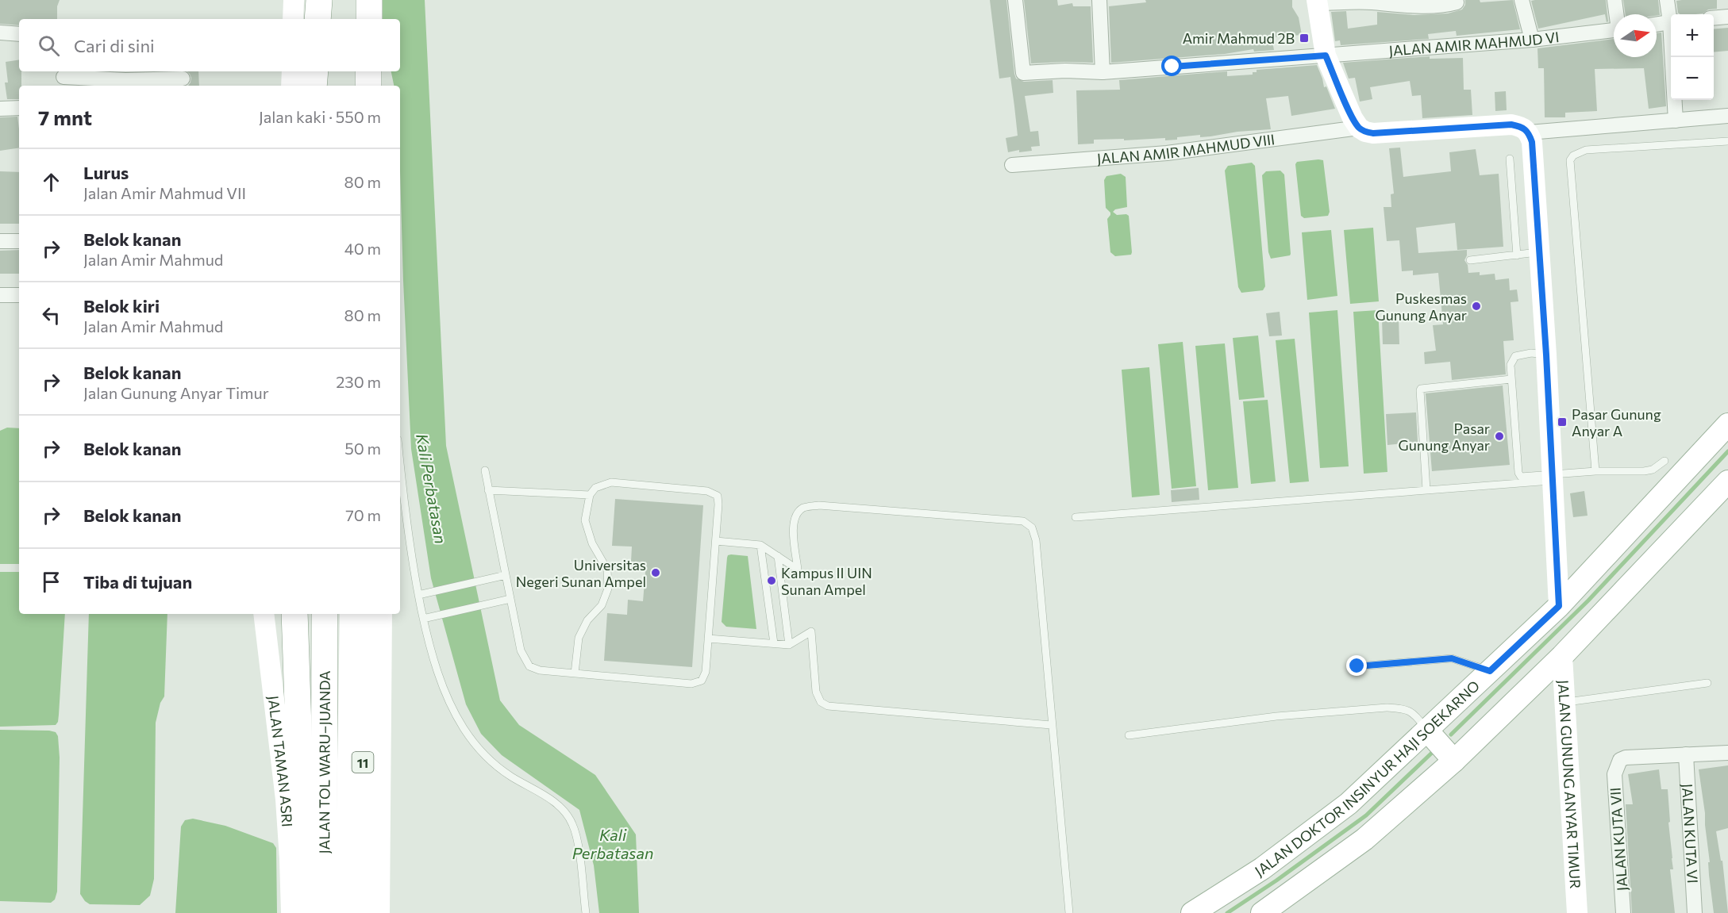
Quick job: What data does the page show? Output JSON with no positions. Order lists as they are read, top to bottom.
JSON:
{
  "streets": {
    "highway": ["JALAN TOL WARU–JUANDA", "11"],
    "main road": ["JALAN DOKTOR INSINYUR HAJI SOEKARNO"],
    "street": [
      "JALAN AMIR MAHMUD VI",
      "JALAN AMIR MAHMUD VIII",
      "JALAN TAMAN ASRI",
      "JALAN GUNUNG ANYAR TIMUR",
      "JALAN KUTA VI",
      "JALAN KUTA VII"
    ]
  },
  "crossings": [
    ["JALAN KUTA VI", "JALAN KUTA VII"]
  ],
  "water": ["Kali Perbatasan"],
  "places": {
    "transit": ["Amir Mahmud 2B", "Pasar Gunung Anyar A"],
    "other": [
      "Puskesmas Gunung Anyar",
      "Pasar Gunung Anyar",
      "Universitas Negeri Sunan Ampel",
      "Kampus II UIN Sunan Ampel"
    ]
  },
  "north": "right",
  "page": {
    "map_buttons": ["+", "−"],
    "search": "Cari di sini",
    "heading": ["7 mnt", "Jalan kaki · 550 m"],
    "list": [
      ["Lurus", "Jalan Amir Mahmud VII", "80 m"],
      ["Belok kanan", "Jalan Amir Mahmud", "40 m"],
      ["Belok kiri", "Jalan Amir Mahmud", "80 m"],
      ["Belok kanan", "Jalan Gunung Anyar Timur", "230 m"],
      ["Belok kanan", "50 m"],
      ["Belok kanan", "70 m"],
      "Tiba di tujuan"
    ]
  }
}
